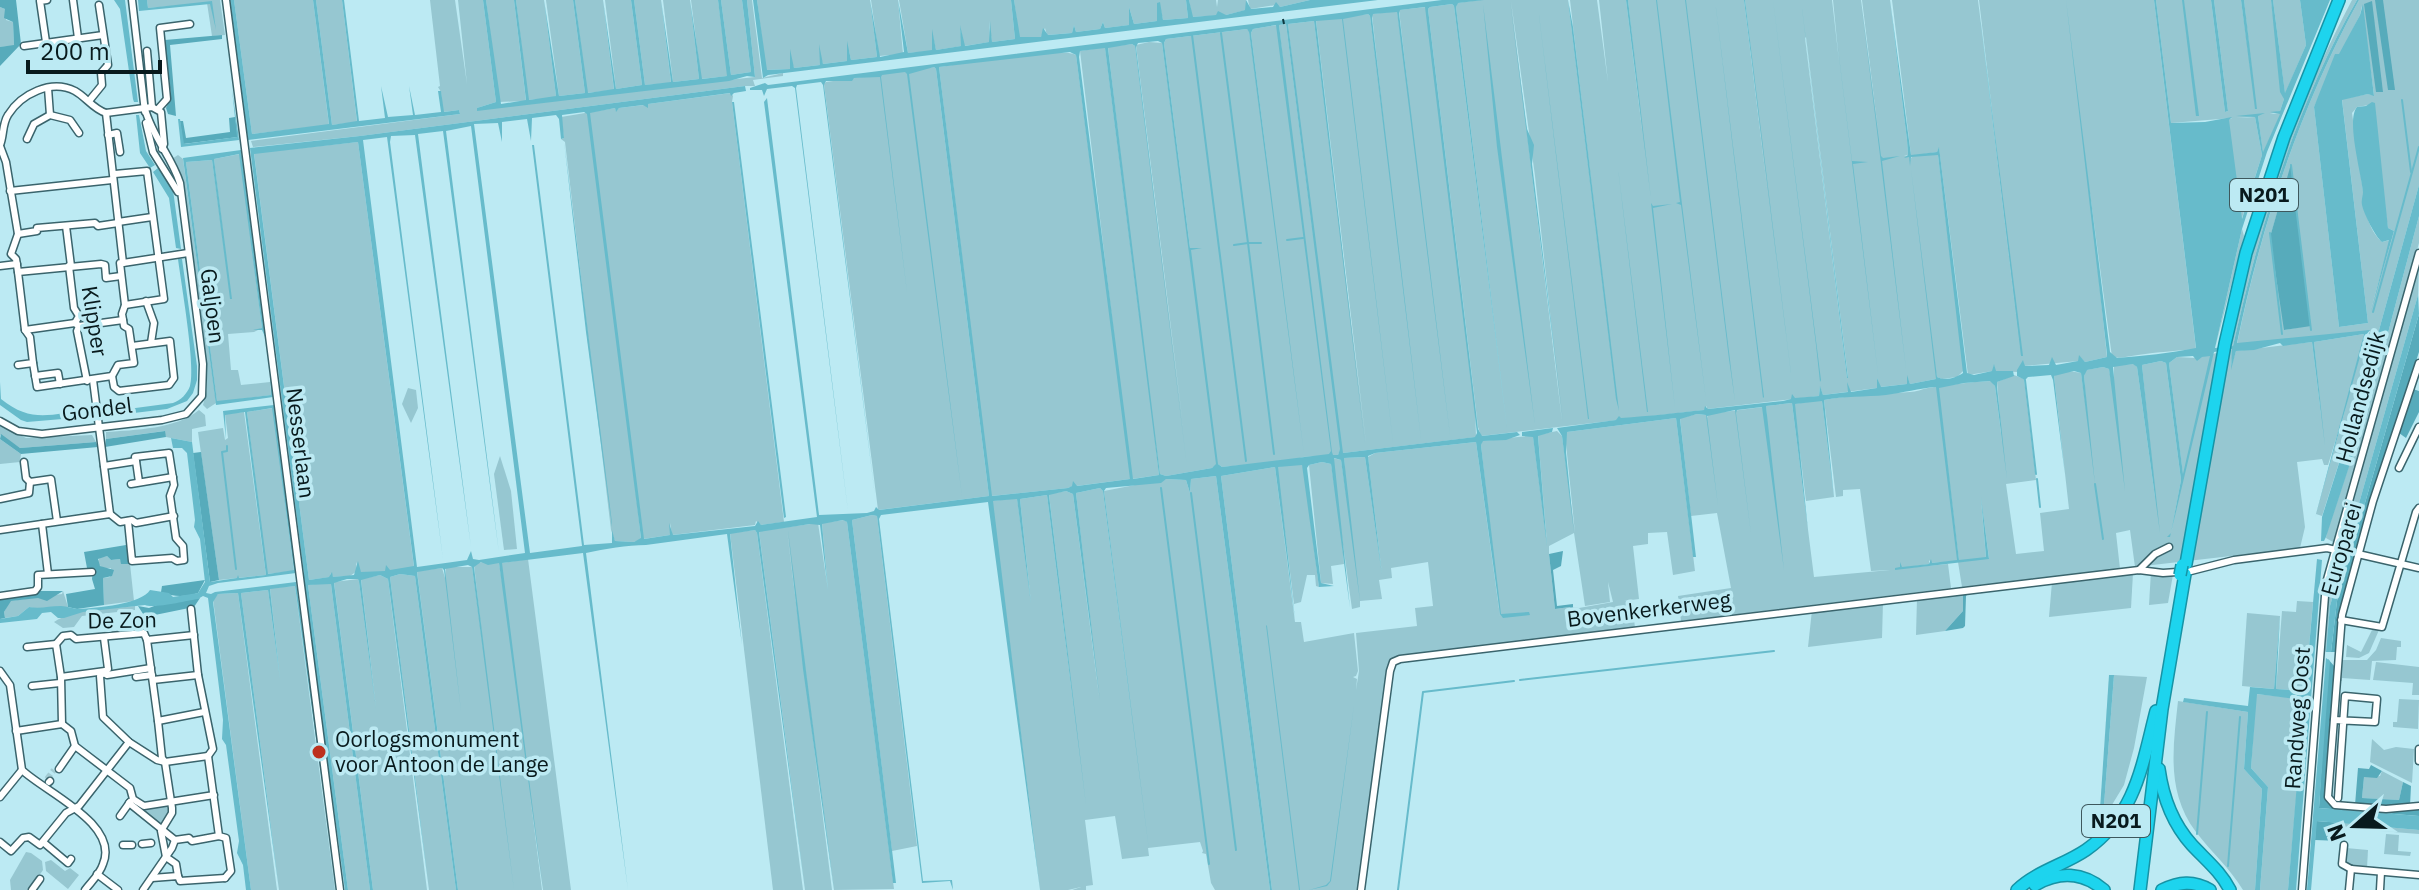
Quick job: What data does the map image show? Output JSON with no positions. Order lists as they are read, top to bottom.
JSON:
{
  "streets": {
    "highway": ["N201"],
    "street": [
      "Galjoen",
      "Klipper",
      "Hollandsedijk",
      "Gondel",
      "Nesserlaan",
      "Europarei",
      "Bovenkerkerweg",
      "De Zon",
      "Randweg Oost"
    ]
  },
  "crossings": [
    ["Galjoen", "Gondel"],
    ["Klipper", "Gondel"],
    ["Hollandsedijk", "Bovenkerkerweg"],
    ["Hollandsedijk", "Randweg Oost"],
    ["Bovenkerkerweg", "Randweg Oost"]
  ],
  "places": ["Oorlogsmonument voor Antoon de Lange"],
  "scale_bar": "200 m",
  "north": "left"
}
